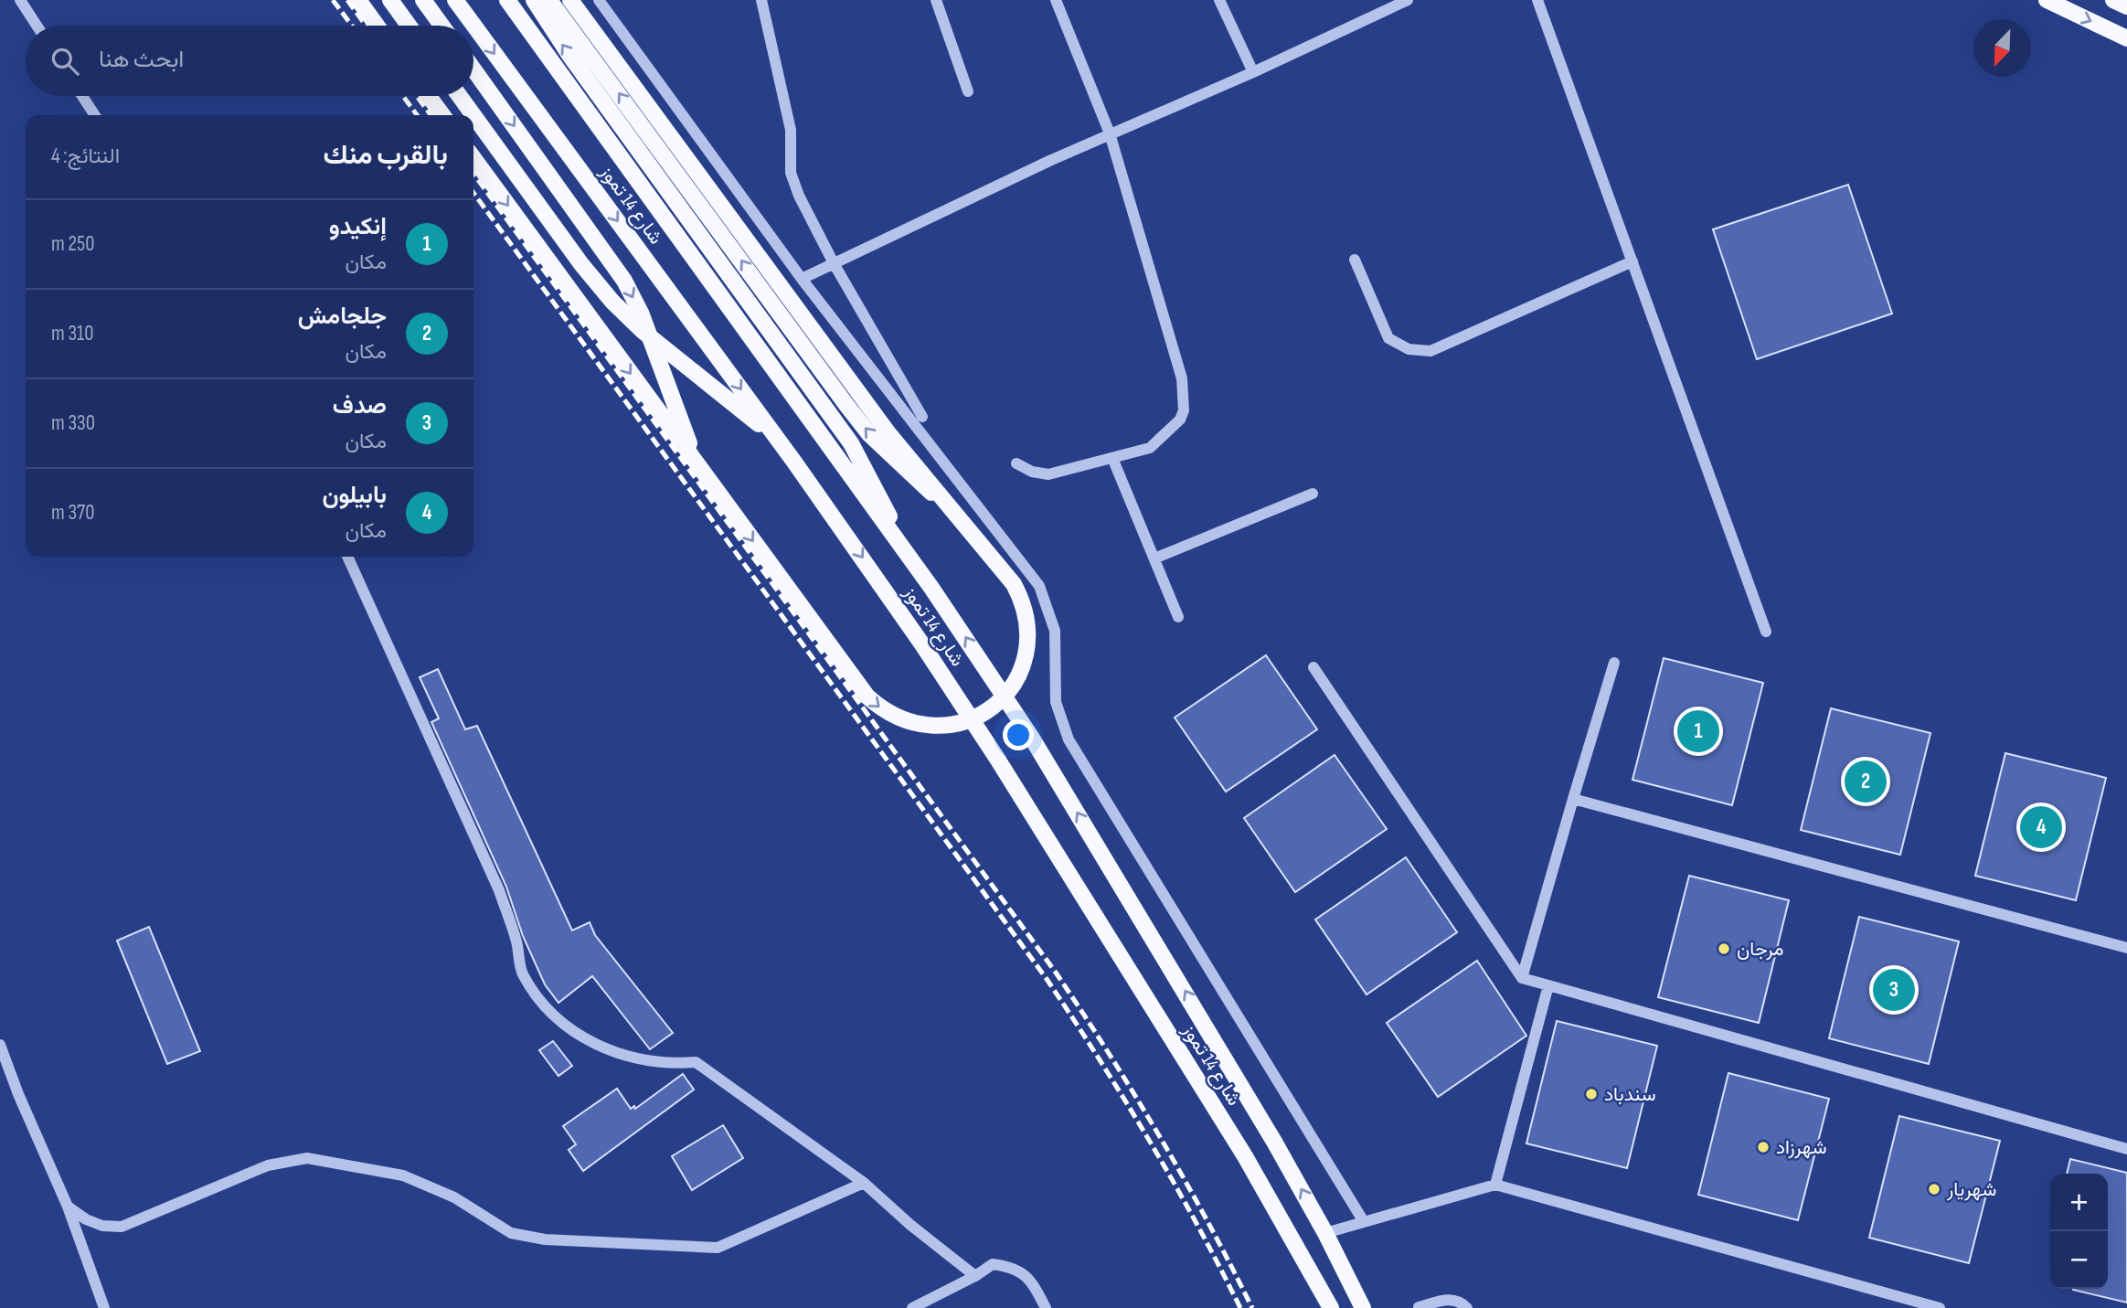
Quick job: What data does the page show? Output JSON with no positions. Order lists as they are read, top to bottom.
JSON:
{
  "streets": {
    "main road": ["شارع 14 تموز"]
  },
  "places": [
    "مرجان",
    "سندباد",
    "شهرزاد",
    "شهريار"
  ],
  "north": "bottom left",
  "page": {
    "search": "ابحث هنا",
    "heading": ["بالقرب منك", "النتائج: 4"],
    "list": [
      {
        "mark": "1",
        "name": "إنكيدو",
        "note": "مكان",
        "value": "250 m"
      },
      {
        "mark": "2",
        "name": "جلجامش",
        "note": "مكان",
        "value": "310 m"
      },
      {
        "mark": "3",
        "name": "صدف",
        "note": "مكان",
        "value": "330 m"
      },
      {
        "mark": "4",
        "name": "بابيلون",
        "note": "مكان",
        "value": "370 m"
      }
    ],
    "pins": [
      "1",
      "2",
      "4",
      "3"
    ],
    "map_buttons": ["+", "−"]
  }
}
